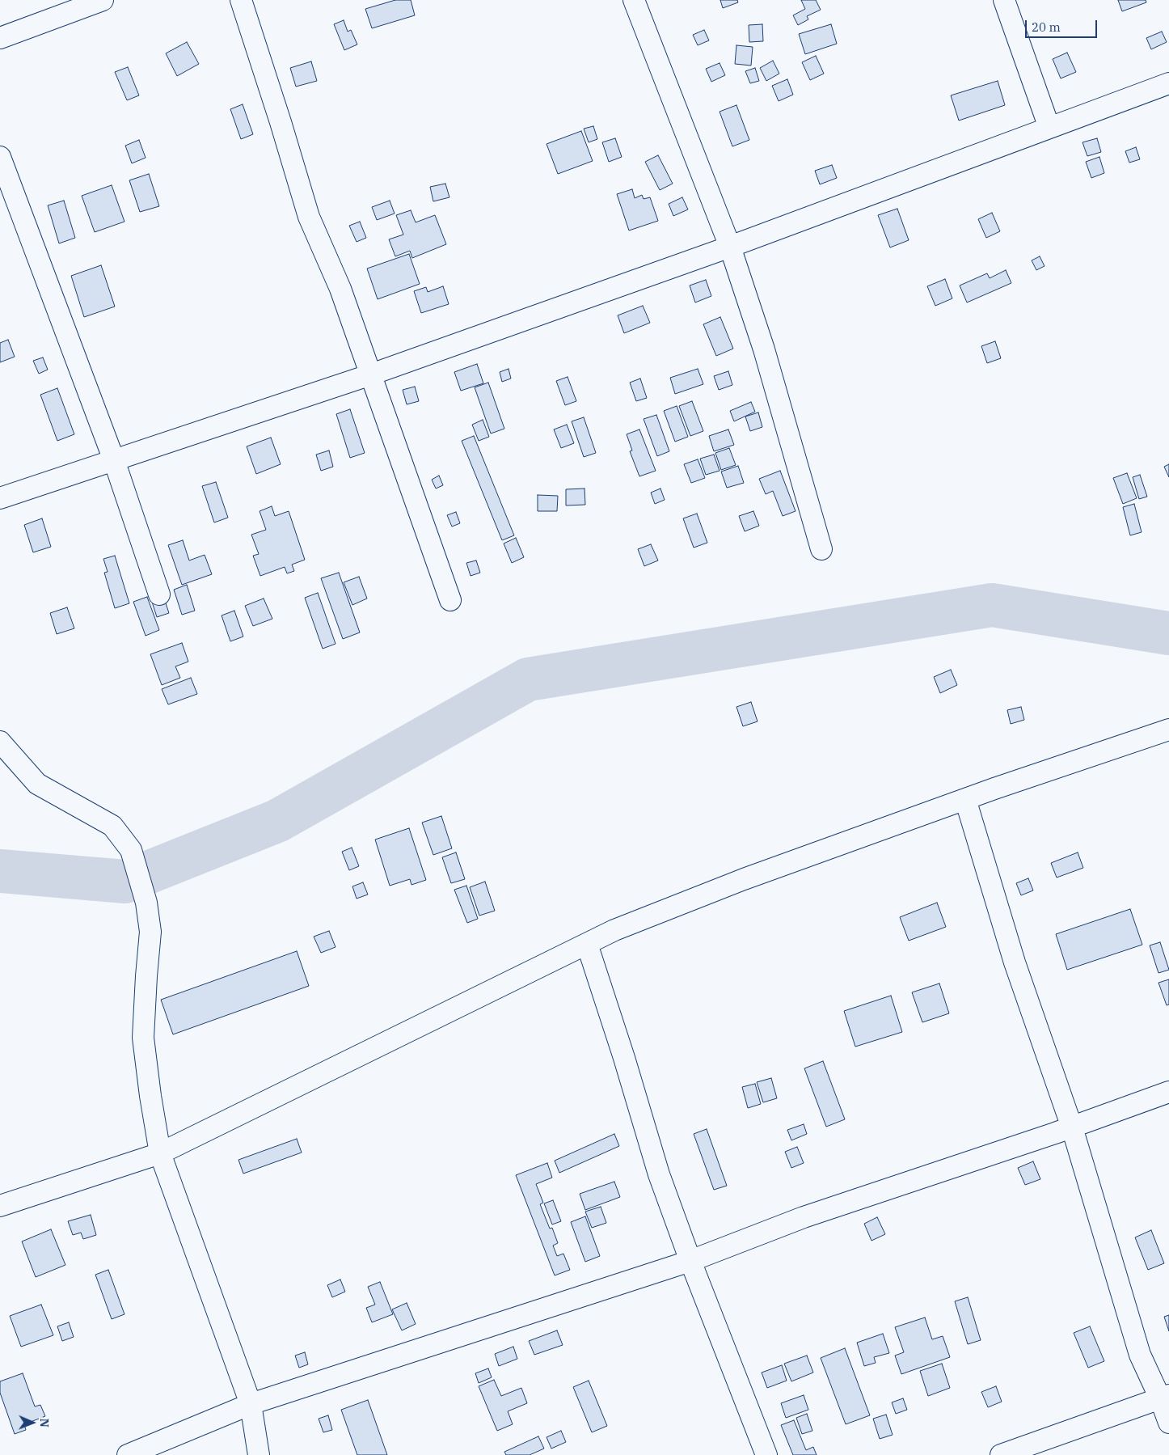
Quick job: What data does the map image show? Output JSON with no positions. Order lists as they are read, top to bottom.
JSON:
{
  "scale_bar": "20 m",
  "north": "right"
}
